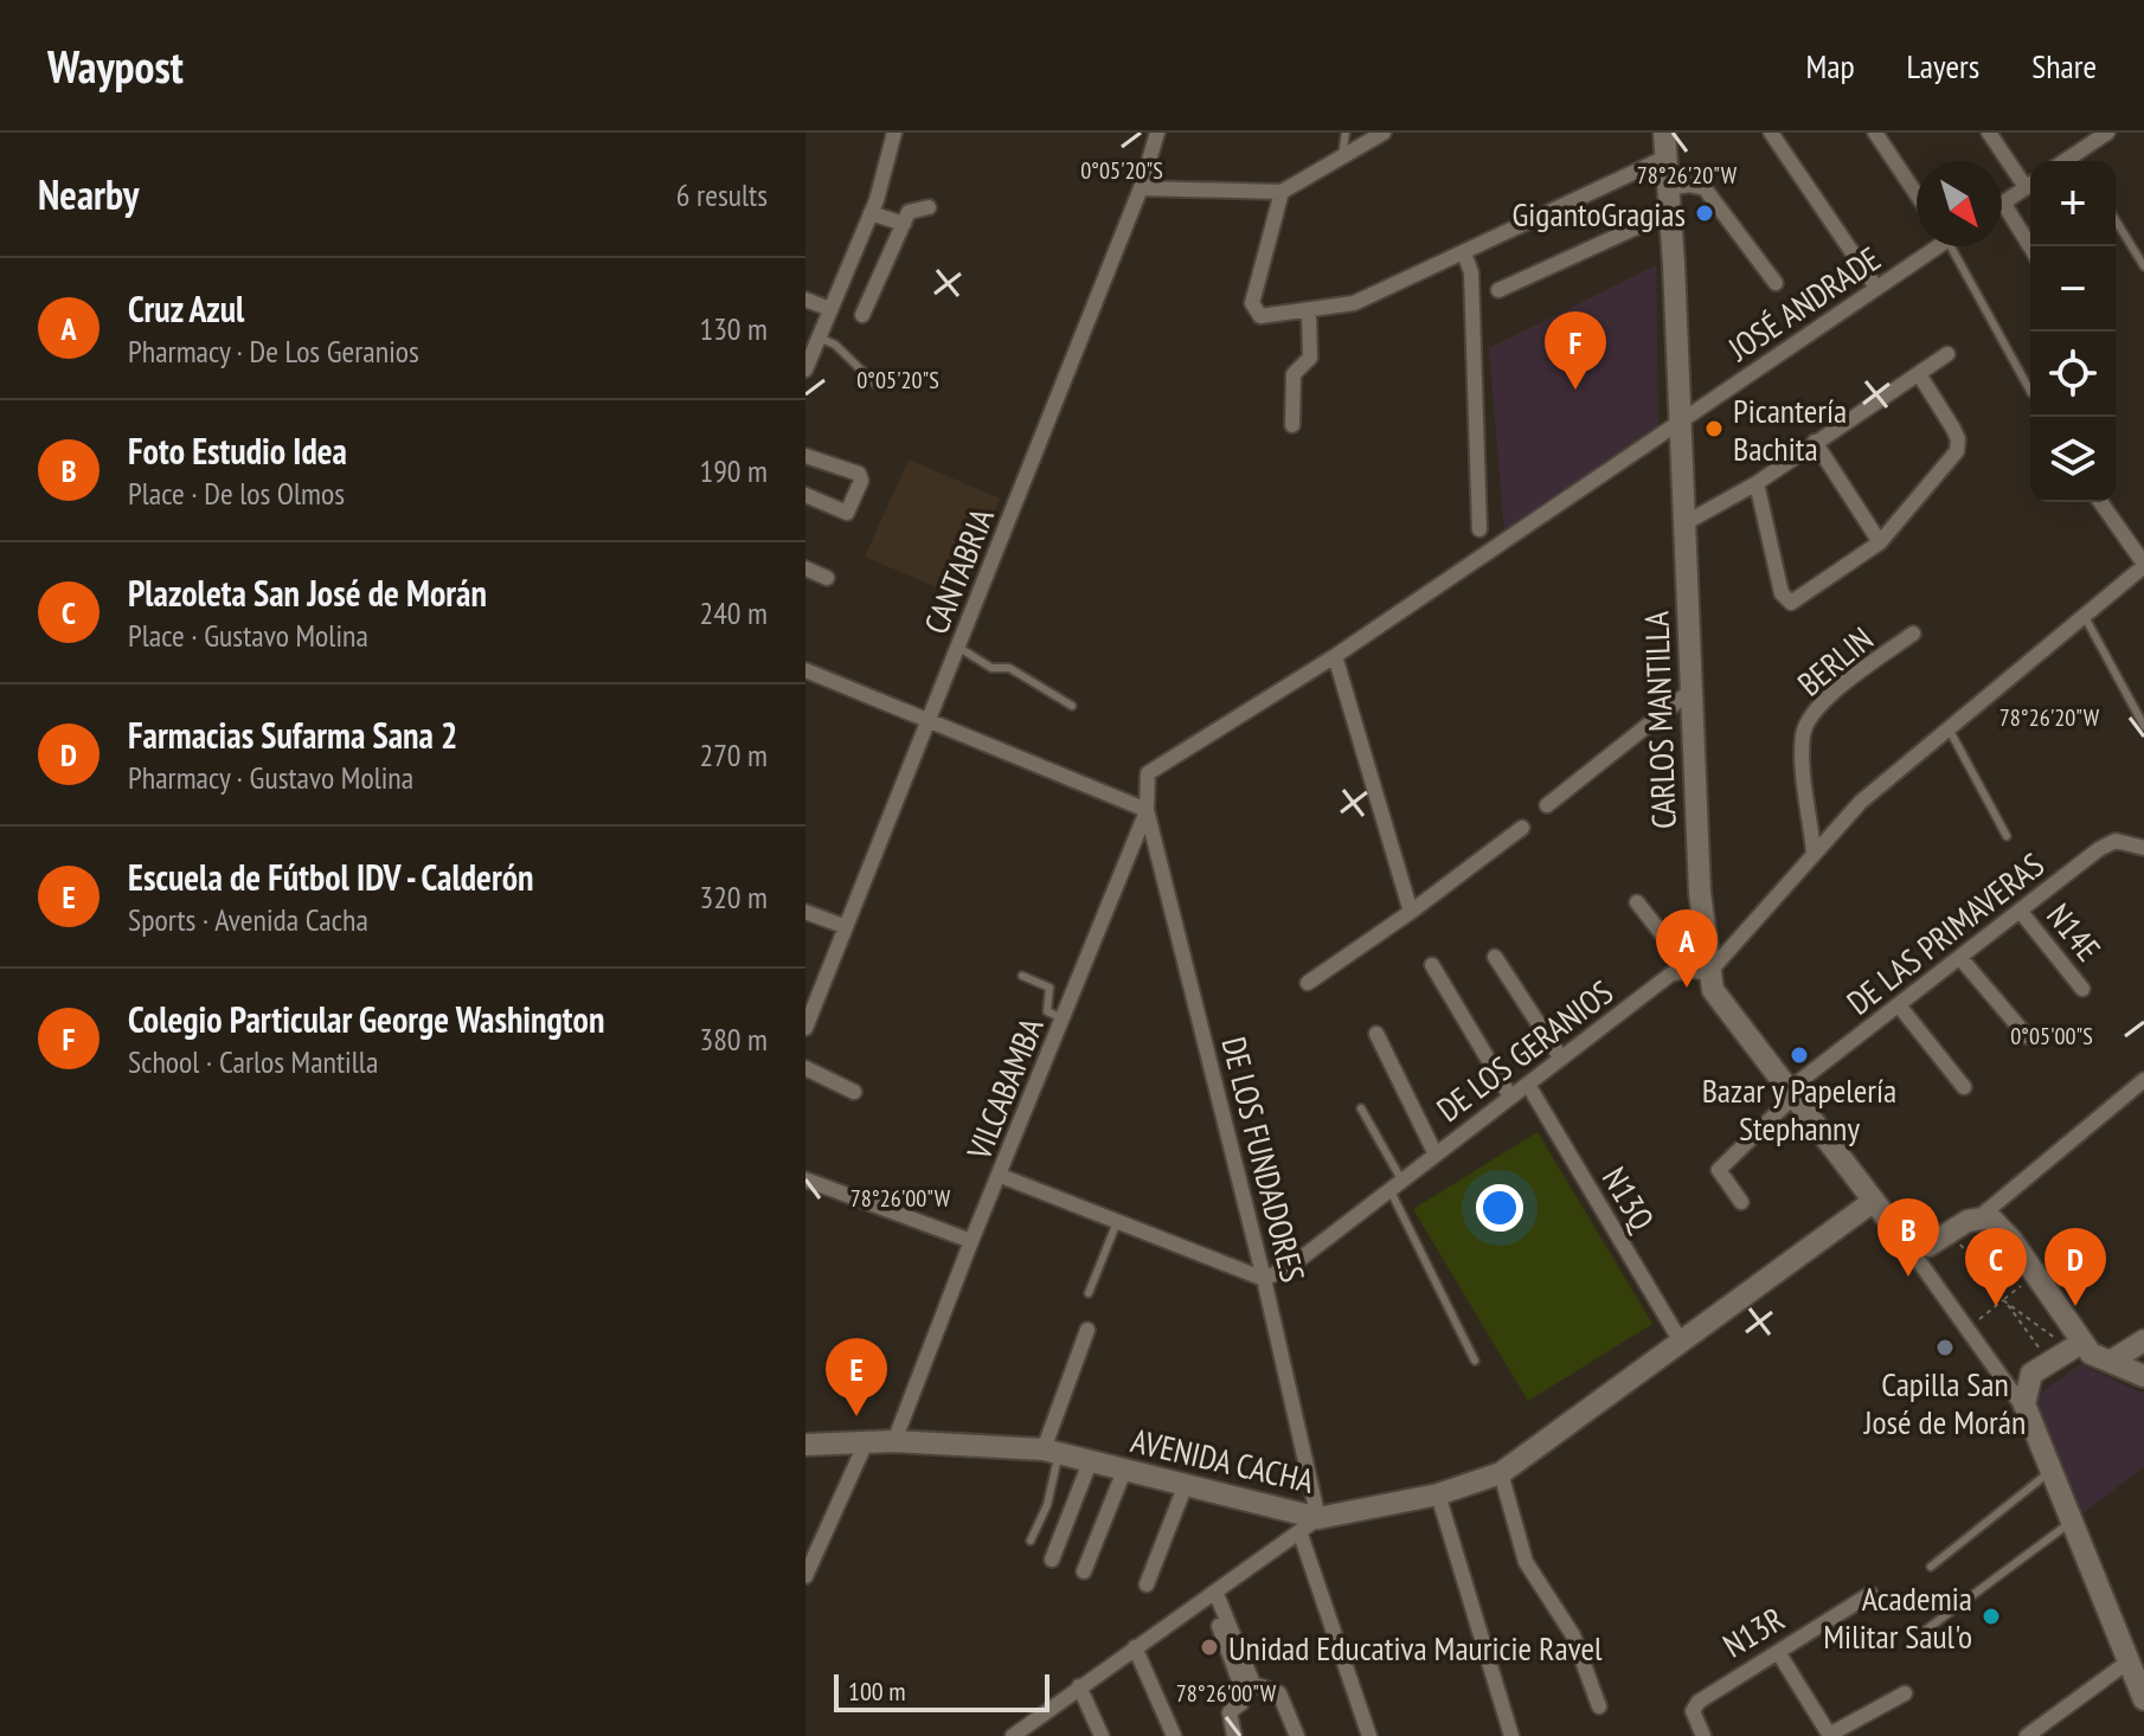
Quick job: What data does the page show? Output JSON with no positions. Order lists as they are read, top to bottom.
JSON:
{
  "streets": {
    "street": [
      "JOSÉ ANDRADE",
      "CANTABRIA",
      "BERLIN",
      "CARLOS MANTILLA",
      "N14E",
      "DE LAS PRIMAVERAS",
      "DE LOS GERANIOS",
      "VILCABAMBA",
      "DE LOS FUNDADORES",
      "N13Q",
      "AVENIDA CACHA",
      "N13R"
    ]
  },
  "crossings": [
    ["JOSÉ ANDRADE", "CARLOS MANTILLA"],
    ["JOSÉ ANDRADE", "VILCABAMBA"],
    ["BERLIN", "DE LOS GERANIOS"],
    ["CARLOS MANTILLA", "DE LAS PRIMAVERAS"],
    ["CARLOS MANTILLA", "DE LOS GERANIOS"],
    ["CARLOS MANTILLA", "AVENIDA CACHA"],
    ["N14E", "DE LAS PRIMAVERAS"],
    ["DE LOS GERANIOS", "DE LOS FUNDADORES"],
    ["DE LOS GERANIOS", "N13Q"],
    ["VILCABAMBA", "DE LOS FUNDADORES"],
    ["VILCABAMBA", "AVENIDA CACHA"],
    ["DE LOS FUNDADORES", "AVENIDA CACHA"],
    ["N13Q", "AVENIDA CACHA"]
  ],
  "places": [
    "GigantoGragias",
    "Picantería Bachita",
    "Bazar y Papelería Stephanny",
    "Capilla San José de Morán",
    "Academia Militar Saul'o",
    "Unidad Educativa Mauricie Ravel"
  ],
  "scale_bar": "100 m",
  "north": "bottom right",
  "page": {
    "header": "Waypost",
    "nav": ["Map", "Layers", "Share"],
    "heading": ["Nearby", "6 results"],
    "map_buttons": ["+", "−"],
    "list": [
      {
        "mark": "A",
        "name": "Cruz Azul",
        "note": "Pharmacy · De Los Geranios",
        "value": "130 m"
      },
      {
        "mark": "B",
        "name": "Foto Estudio Idea",
        "note": "Place · De los Olmos",
        "value": "190 m"
      },
      {
        "mark": "C",
        "name": "Plazoleta San José de Morán",
        "note": "Place · Gustavo Molina",
        "value": "240 m"
      },
      {
        "mark": "D",
        "name": "Farmacias Sufarma Sana 2",
        "note": "Pharmacy · Gustavo Molina",
        "value": "270 m"
      },
      {
        "mark": "E",
        "name": "Escuela de Fútbol IDV - Calderón",
        "note": "Sports · Avenida Cacha",
        "value": "320 m"
      },
      {
        "mark": "F",
        "name": "Colegio Particular George Washington",
        "note": "School · Carlos Mantilla",
        "value": "380 m"
      }
    ],
    "pins": [
      "F",
      "A",
      "B",
      "C",
      "D",
      "E"
    ],
    "scale": "100 m"
  },
  "coordinates": [
    "0°05'20\"S",
    "78°26'20\"W",
    "0°05'00\"S",
    "78°26'00\"W"
  ]
}
